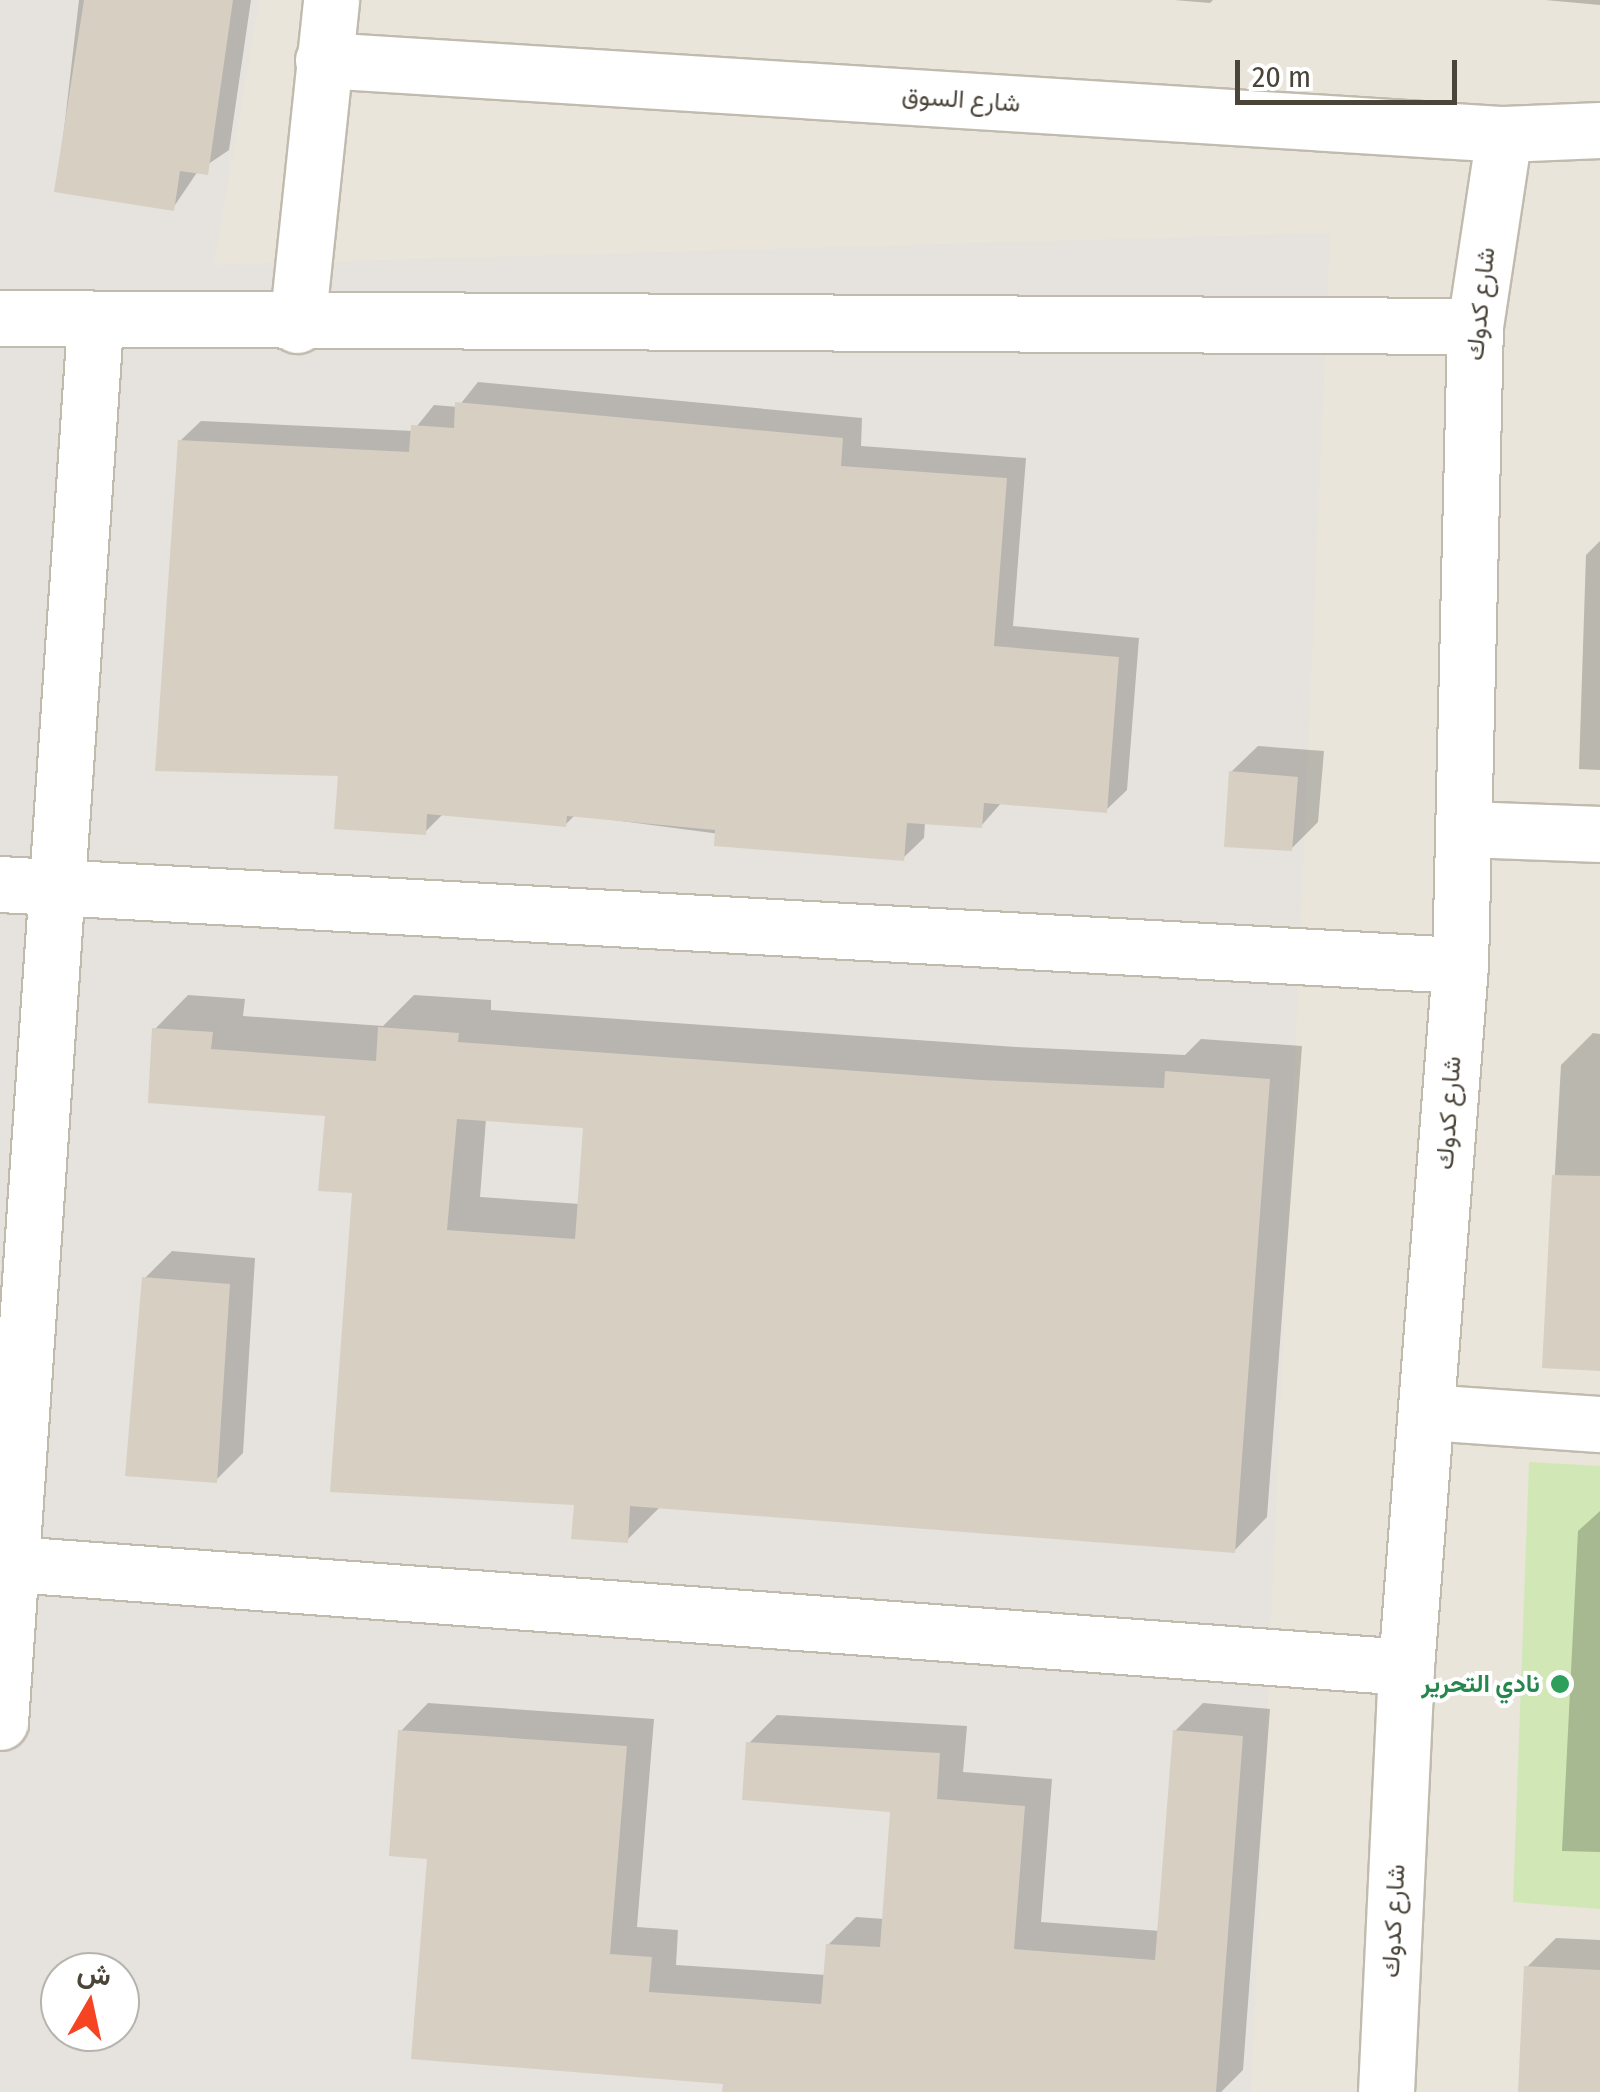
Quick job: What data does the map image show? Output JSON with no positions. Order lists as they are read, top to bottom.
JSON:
{
  "streets": {
    "street": ["شارع السوق", "شارع كدوك"]
  },
  "crossings": [
    ["شارع السوق", "شارع كدوك"]
  ],
  "places": ["نادي التحرير"],
  "scale_bar": "20 m",
  "north": "top"
}
